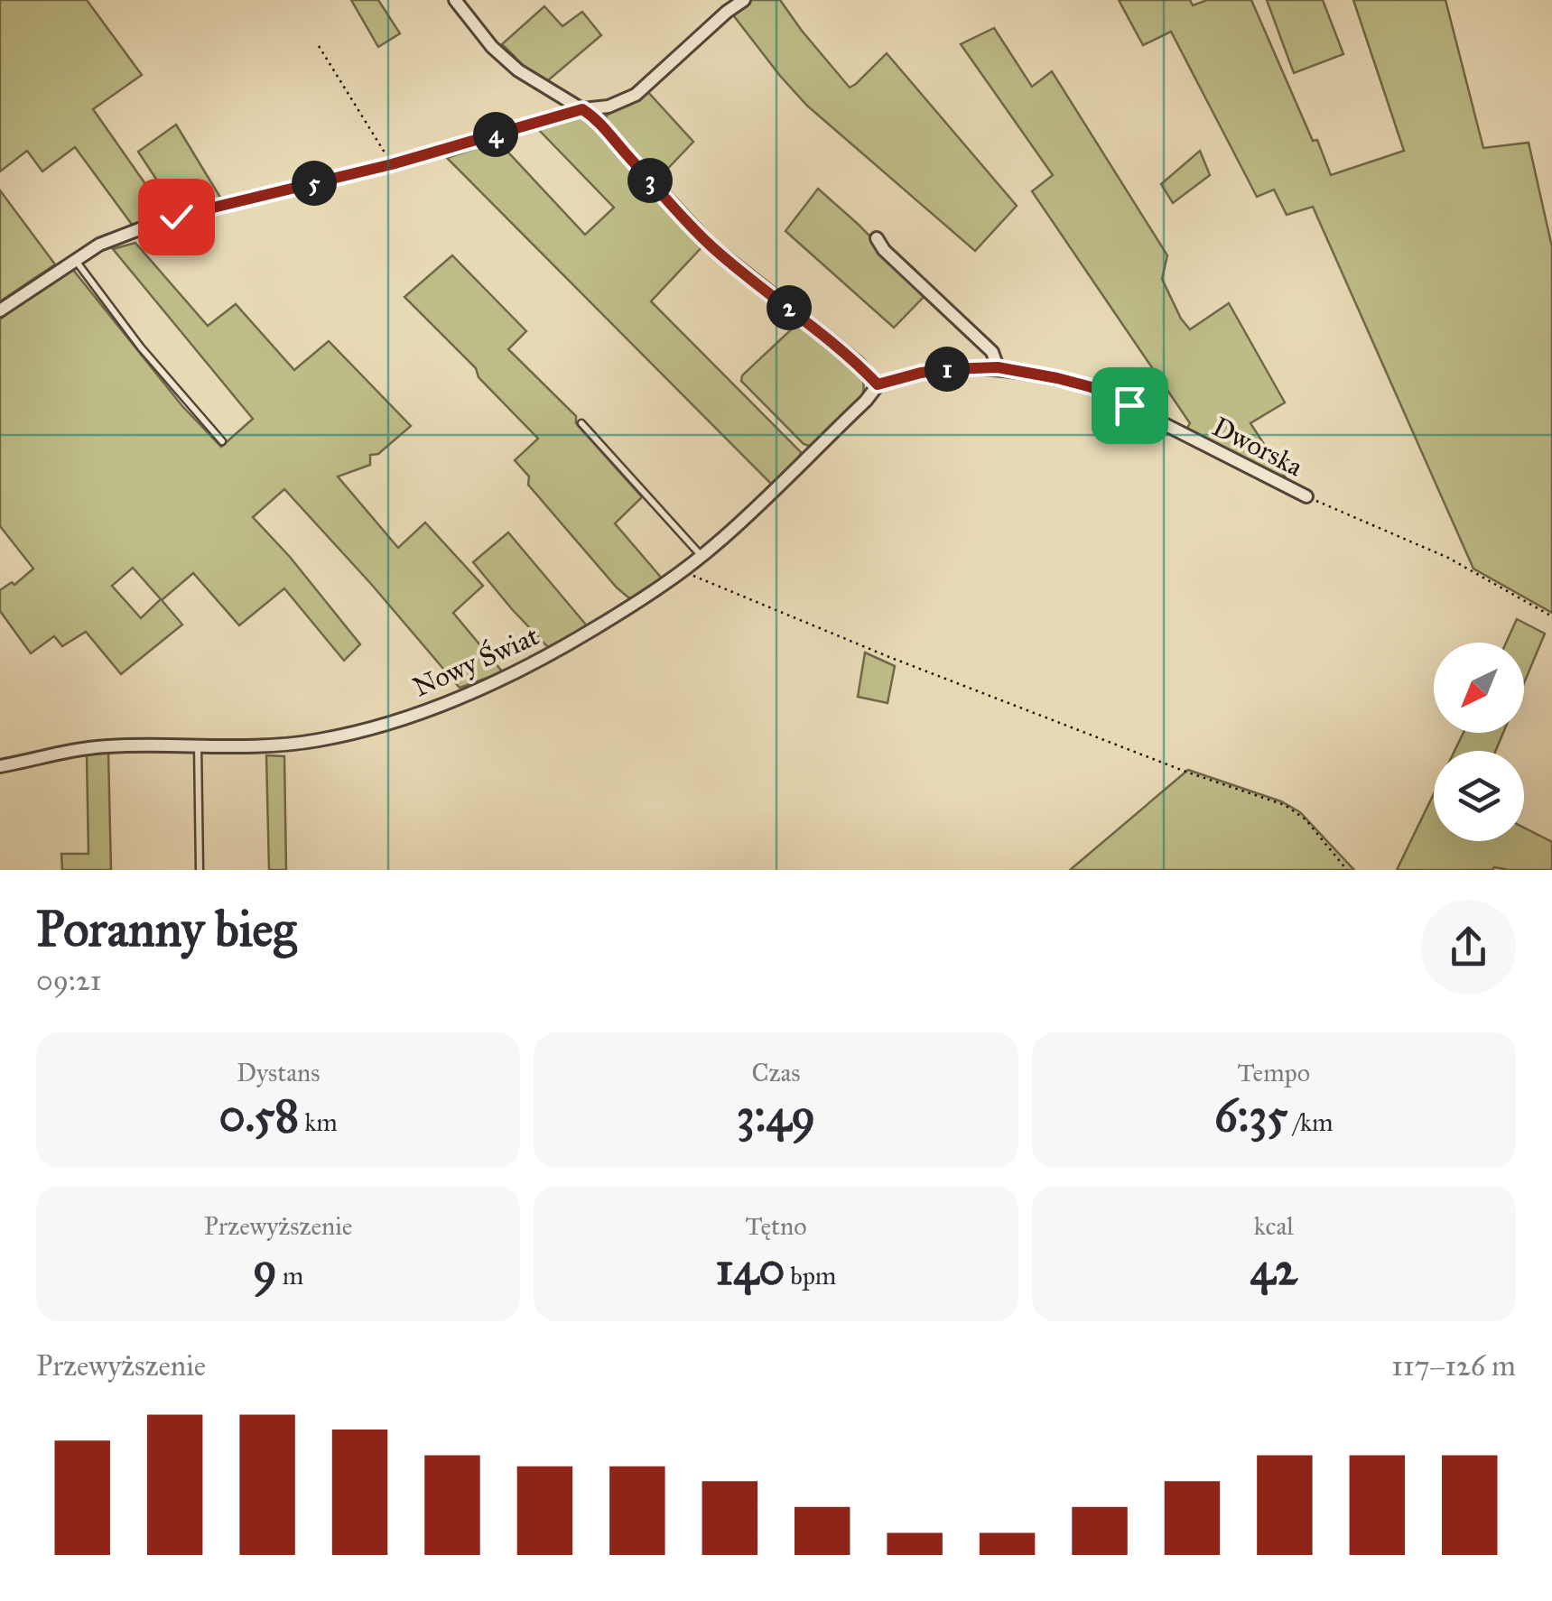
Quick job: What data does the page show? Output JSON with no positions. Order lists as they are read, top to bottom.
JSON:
{
  "streets": {
    "street": ["Dworska", "Nowy Świat"]
  },
  "crossings": [
    ["Dworska", "Nowy Świat"]
  ],
  "north": "bottom left",
  "page": {
    "pins": [
      "4",
      "3",
      "5",
      "2",
      "1"
    ],
    "heading": ["Poranny bieg", "09:21"],
    "stats": [
      ["Dystans", "0.58 km"],
      ["Czas", "3:49"],
      ["Tempo", "6:35 /km"],
      ["Przewyższenie", "9 m"],
      ["Tętno", "140 bpm"],
      ["kcal", "42"]
    ],
    "chart": ["Przewyższenie", "117–126 m"]
  }
}
